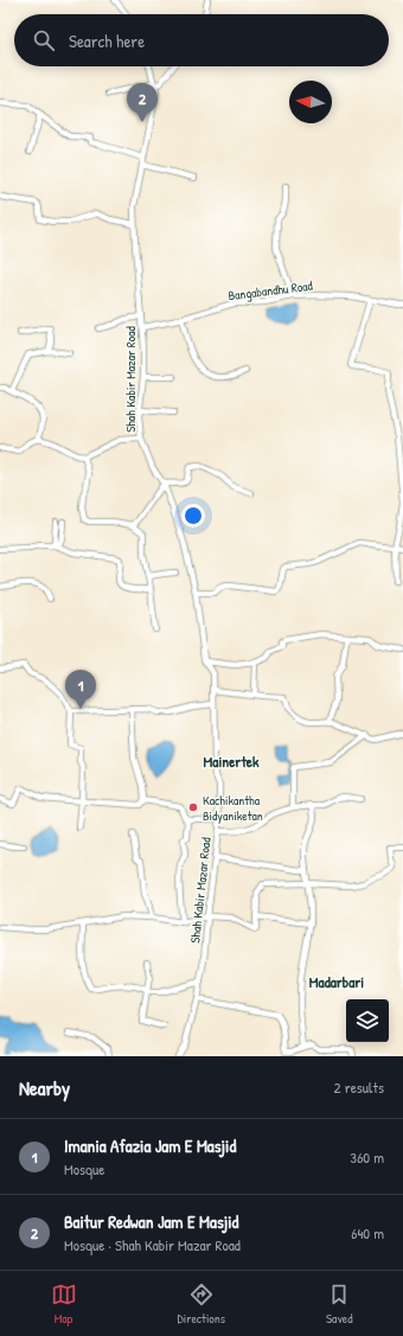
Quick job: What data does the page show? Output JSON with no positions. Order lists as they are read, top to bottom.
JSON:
{
  "streets": {
    "street": ["Bangabandhu Road", "Shah Kabir Mazar Road"]
  },
  "crossings": [
    ["Bangabandhu Road", "Shah Kabir Mazar Road"]
  ],
  "districts": ["Mainertek", "Madarbari"],
  "places": ["Kachikantha Bidyaniketan"],
  "north": "left",
  "page": {
    "search": "Search here",
    "pins": ["2", "1"],
    "heading": ["Nearby", "2 results"],
    "list": [
      {
        "mark": "1",
        "name": "Imania Afazia Jam E Masjid",
        "note": "Mosque",
        "value": "360 m"
      },
      {
        "mark": "2",
        "name": "Baitur Redwan Jam E Masjid",
        "note": "Mosque · Shah Kabir Mazar Road",
        "value": "640 m"
      }
    ],
    "nav": ["Map", "Directions", "Saved"]
  }
}
